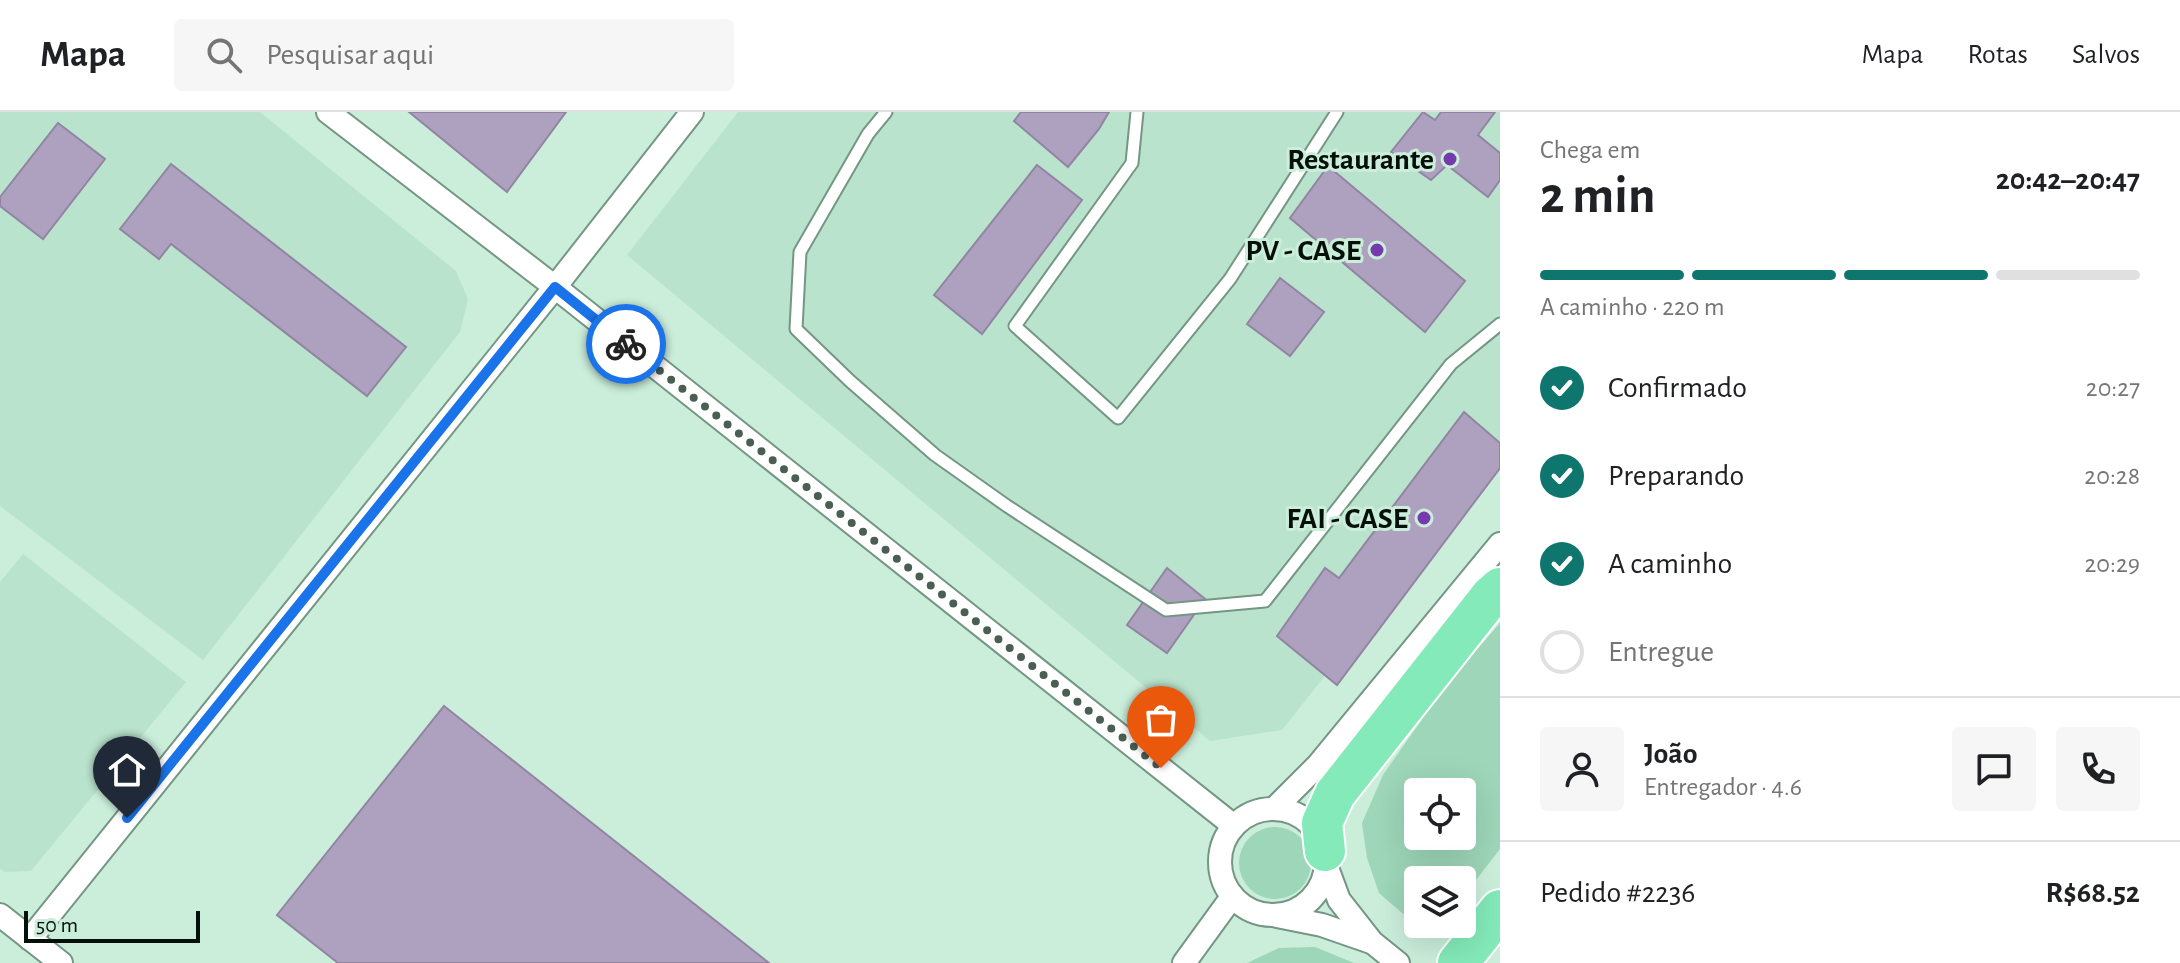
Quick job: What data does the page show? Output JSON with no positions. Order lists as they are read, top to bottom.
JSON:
{
  "places": ["Restaurante", "PV - CASE", "FAI - CASE"],
  "scale_bar": "50 m",
  "page": {
    "header": "Mapa",
    "search": "Pesquisar aqui",
    "nav": ["Mapa", "Rotas", "Salvos"],
    "heading": ["2 min", "Chega em", "20:42–20:47"],
    "panel": [
      "João",
      "Entregador · 4.6",
      "Pedido #2236",
      "R$68.52"
    ],
    "bar": "A caminho · 220 m",
    "list": [
      ["Confirmado", "20:27"],
      ["Preparando", "20:28"],
      ["A caminho", "20:29"],
      "Entregue"
    ],
    "scale": "50 m"
  }
}
